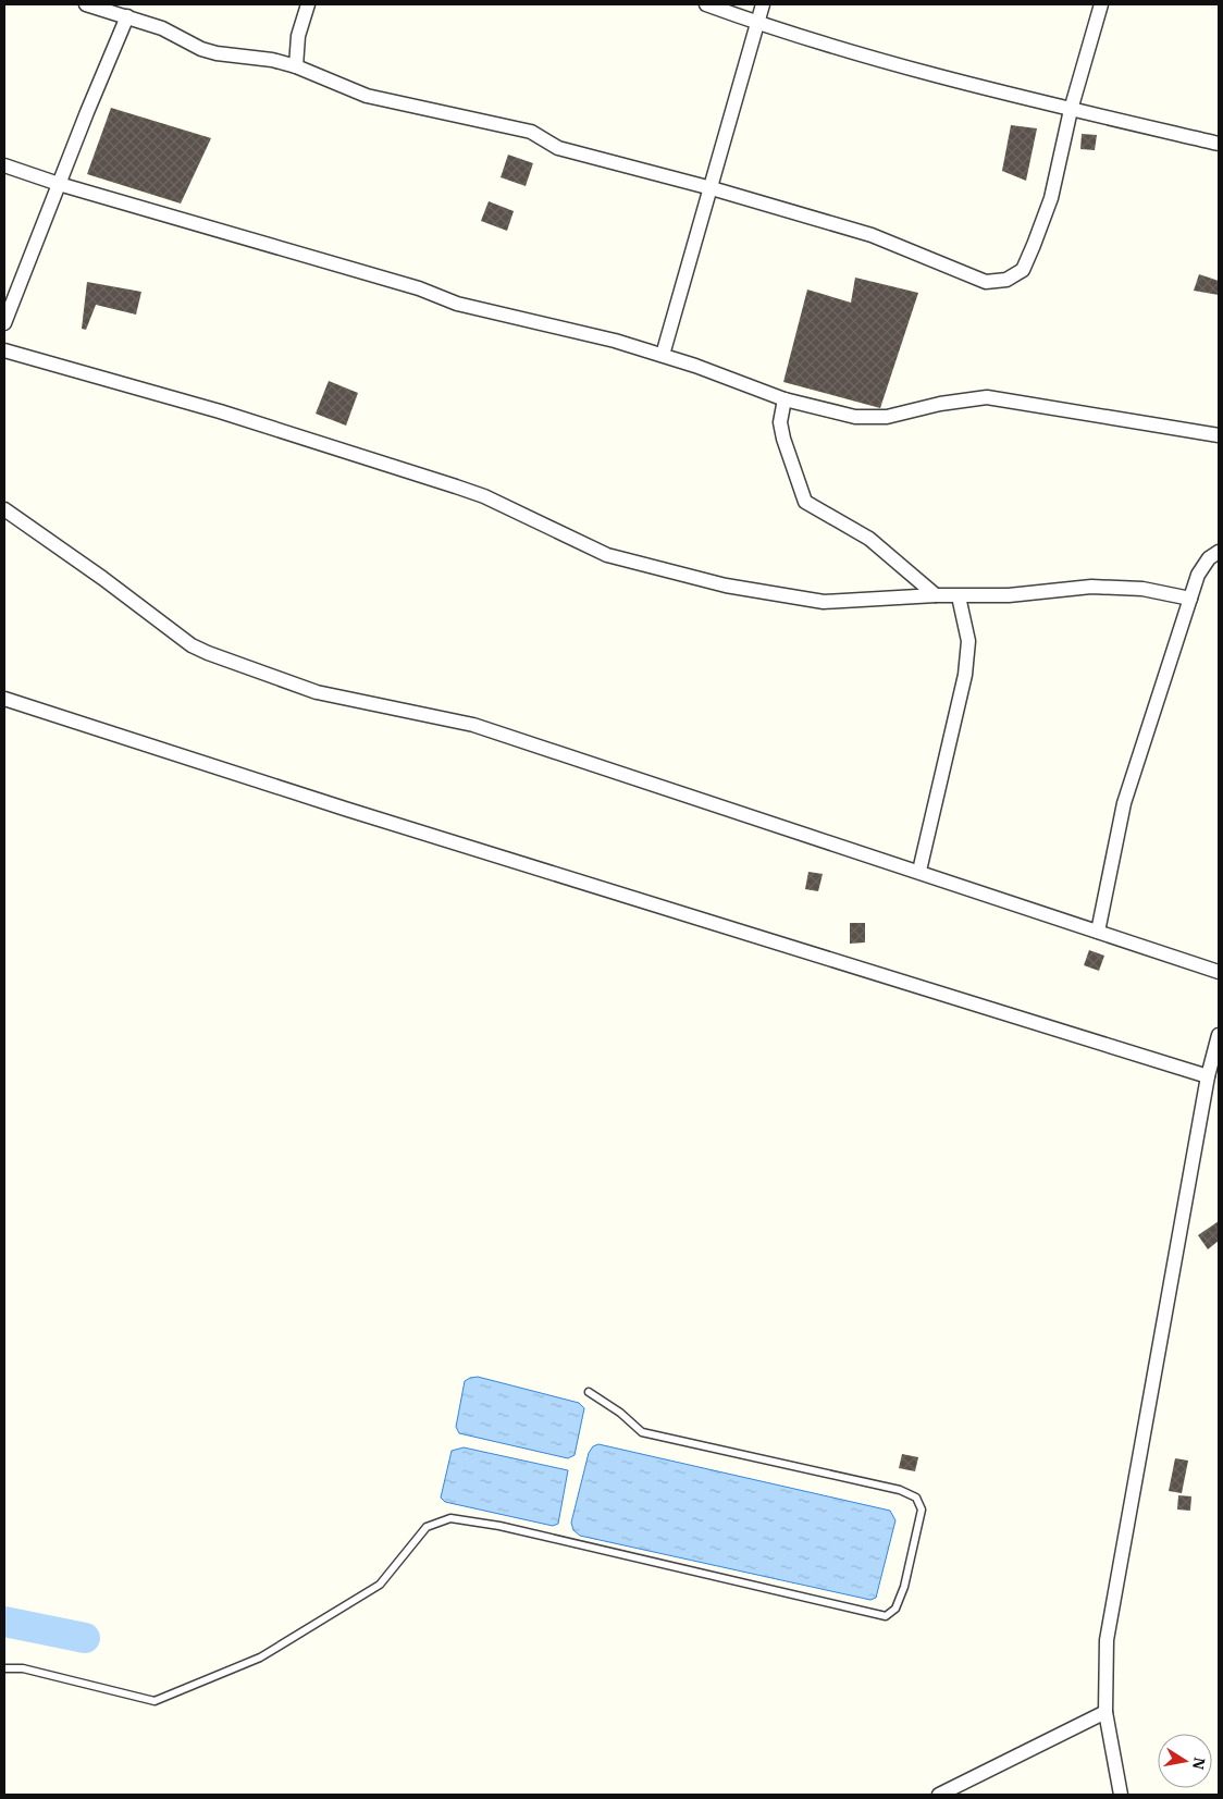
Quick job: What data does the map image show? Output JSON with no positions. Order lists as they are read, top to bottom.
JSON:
{
  "north": "right"
}
